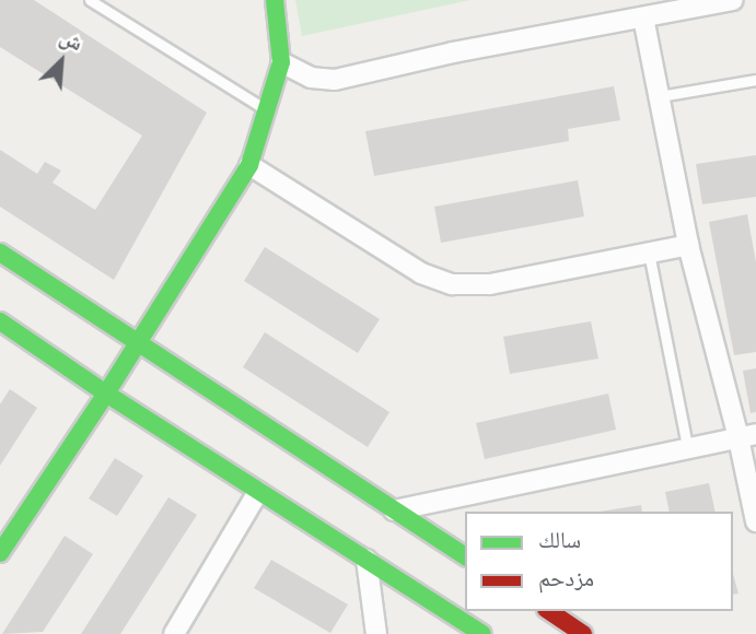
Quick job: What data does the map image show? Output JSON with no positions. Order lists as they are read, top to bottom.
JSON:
{
  "legend": ["سالك", "مزدحم"],
  "north": "top right"
}
